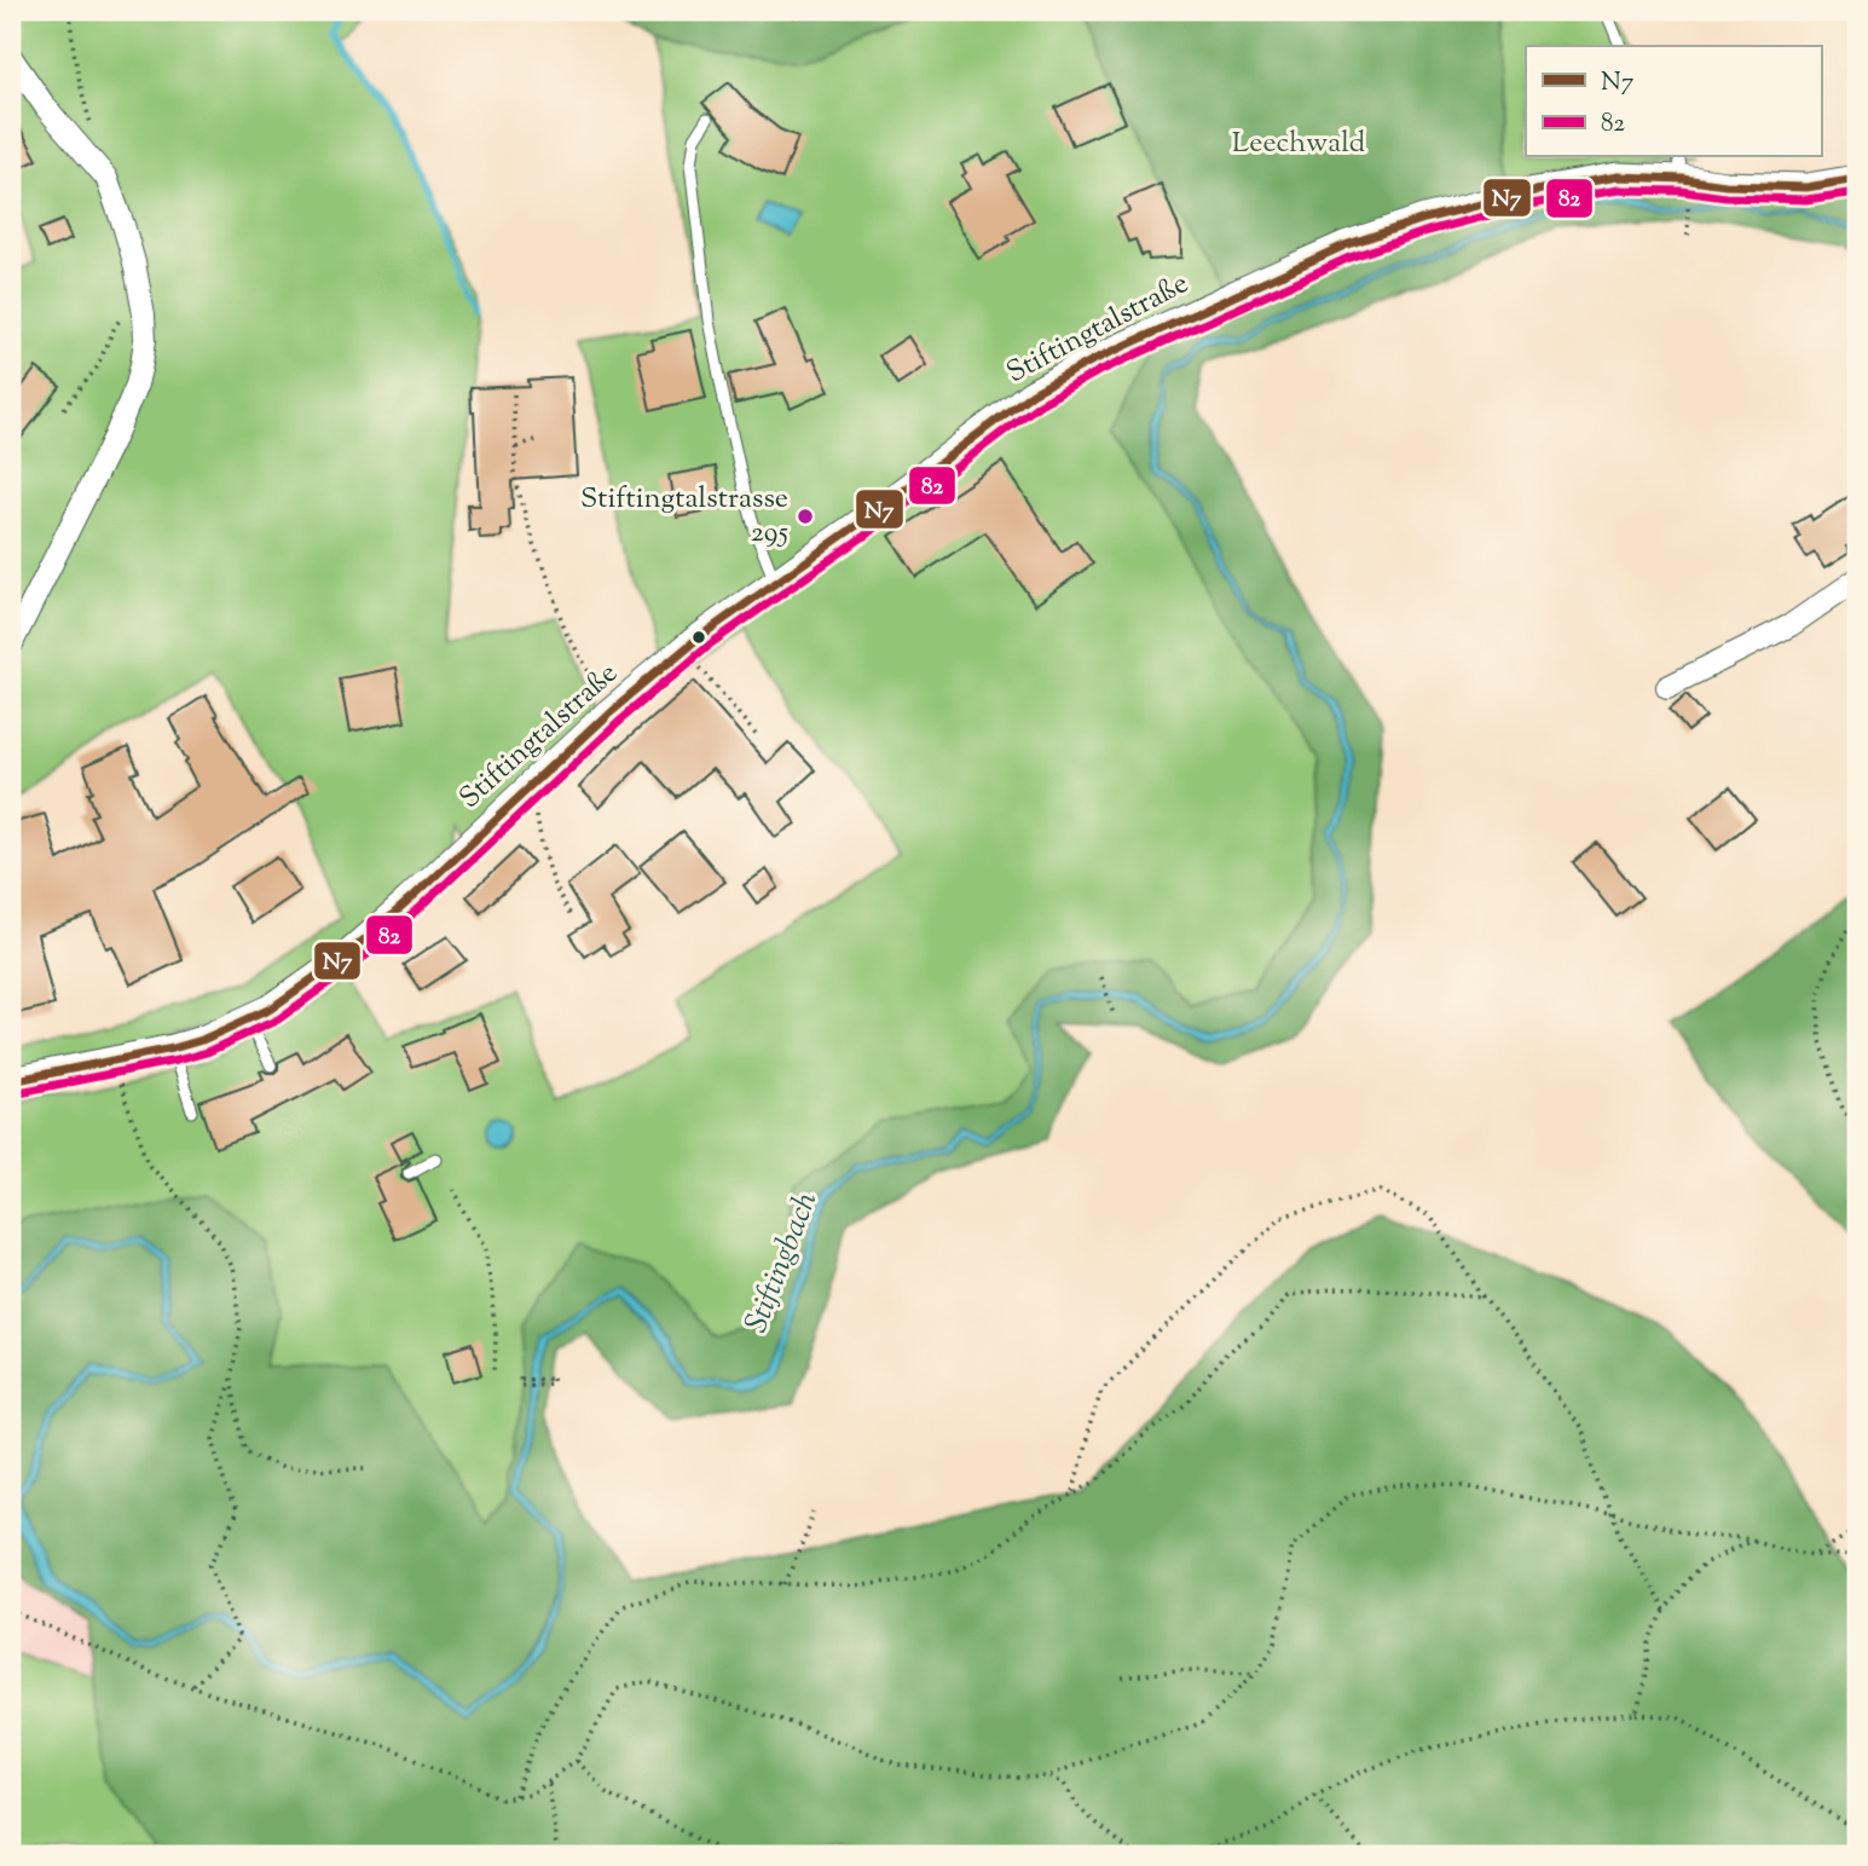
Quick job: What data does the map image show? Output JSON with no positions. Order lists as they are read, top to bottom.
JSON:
{
  "streets": {
    "street": ["Stiftingtalstraße"]
  },
  "water": ["Stiftingbach"],
  "parks": ["Leechwald"],
  "places": ["Stiftingtalstrasse 295"],
  "lines": ["transit line N7", "transit line 82"],
  "legend": ["N7", "82"]
}
